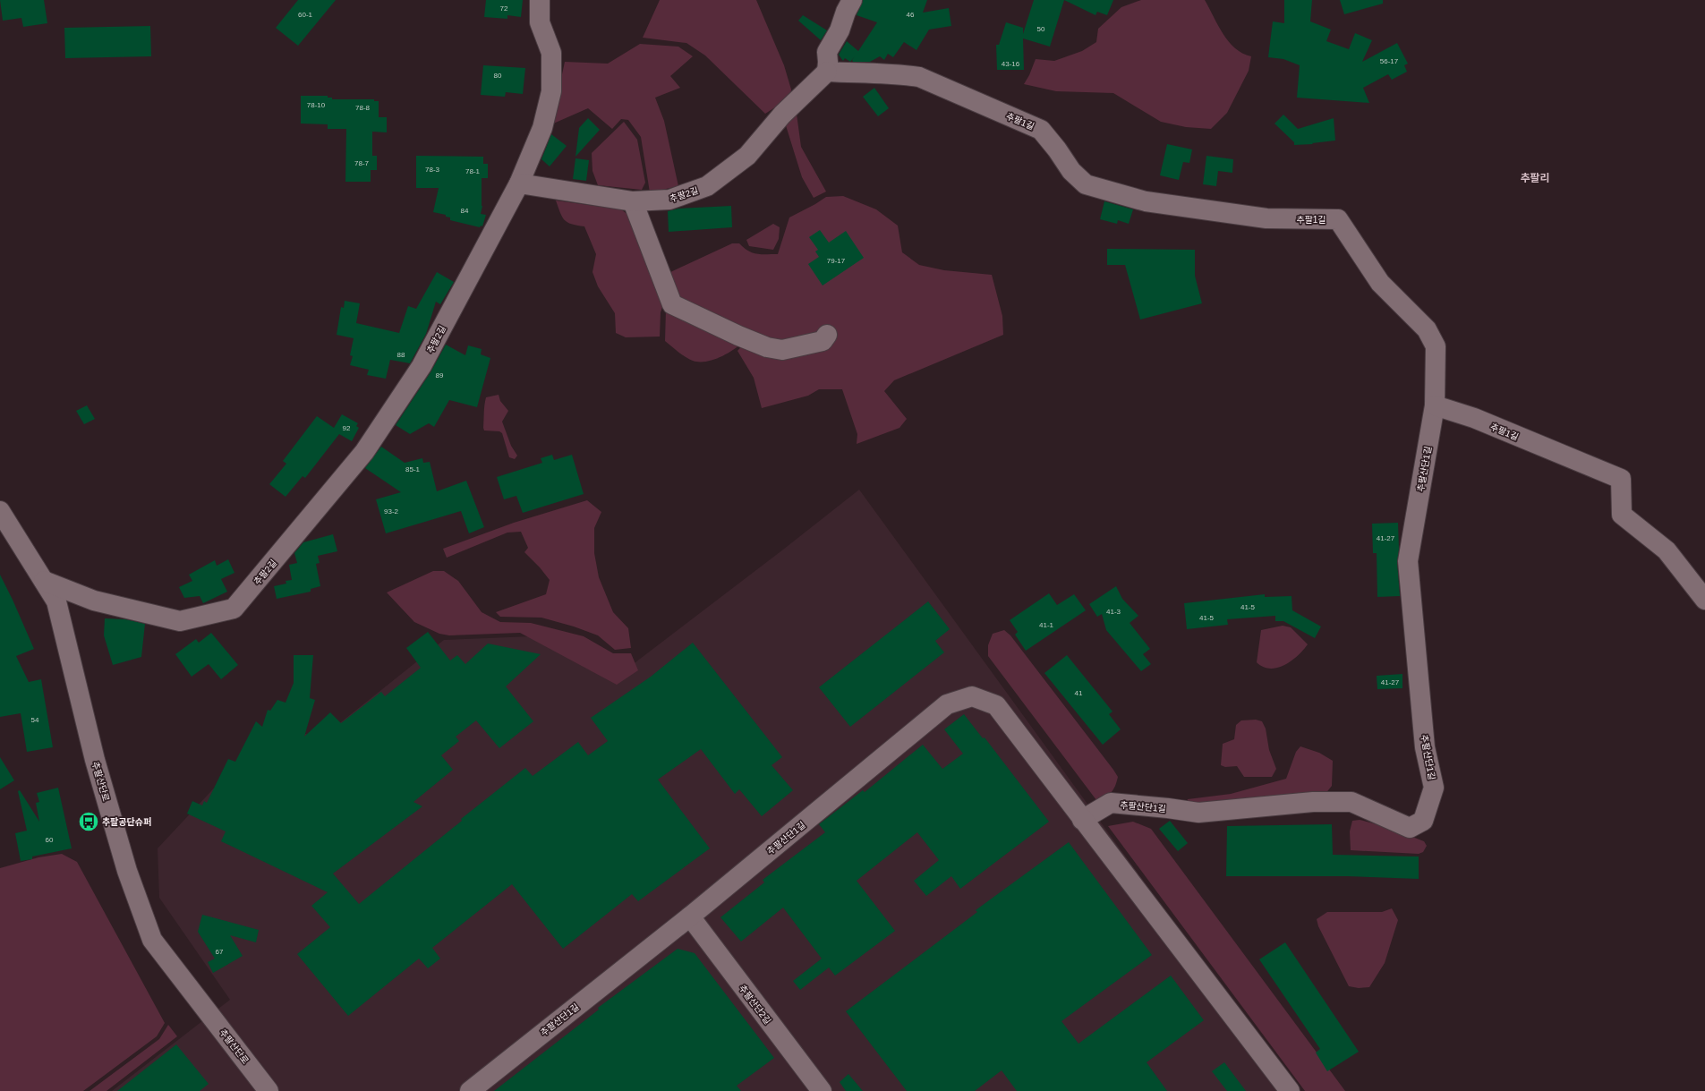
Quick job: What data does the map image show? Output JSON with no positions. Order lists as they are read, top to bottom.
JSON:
{
  "streets": {
    "street": [
      "추팔1길",
      "추팔2길",
      "추팔산단1길",
      "추팔산단로",
      "추팔산단2길"
    ]
  },
  "crossings": [
    ["추팔1길", "추팔2길"],
    ["추팔1길", "추팔산단1길"],
    ["추팔2길", "추팔산단로"],
    ["추팔산단1길", "추팔산단2길"]
  ],
  "districts": ["추팔리"],
  "places": {
    "bus stop": ["추팔공단슈퍼"]
  },
  "house_numbers": [
    "72",
    "60-1",
    "46",
    "50",
    "56-17",
    "43-16",
    "80",
    "78-10",
    "78-8",
    "78-7",
    "78-3",
    "78-1",
    "84",
    "79-17",
    "88",
    "89",
    "92",
    "85-1",
    "93-2",
    "41-27",
    "41-5",
    "41-3",
    "41-5",
    "41-1",
    "41-27",
    "41",
    "54",
    "60",
    "67"
  ]
}
